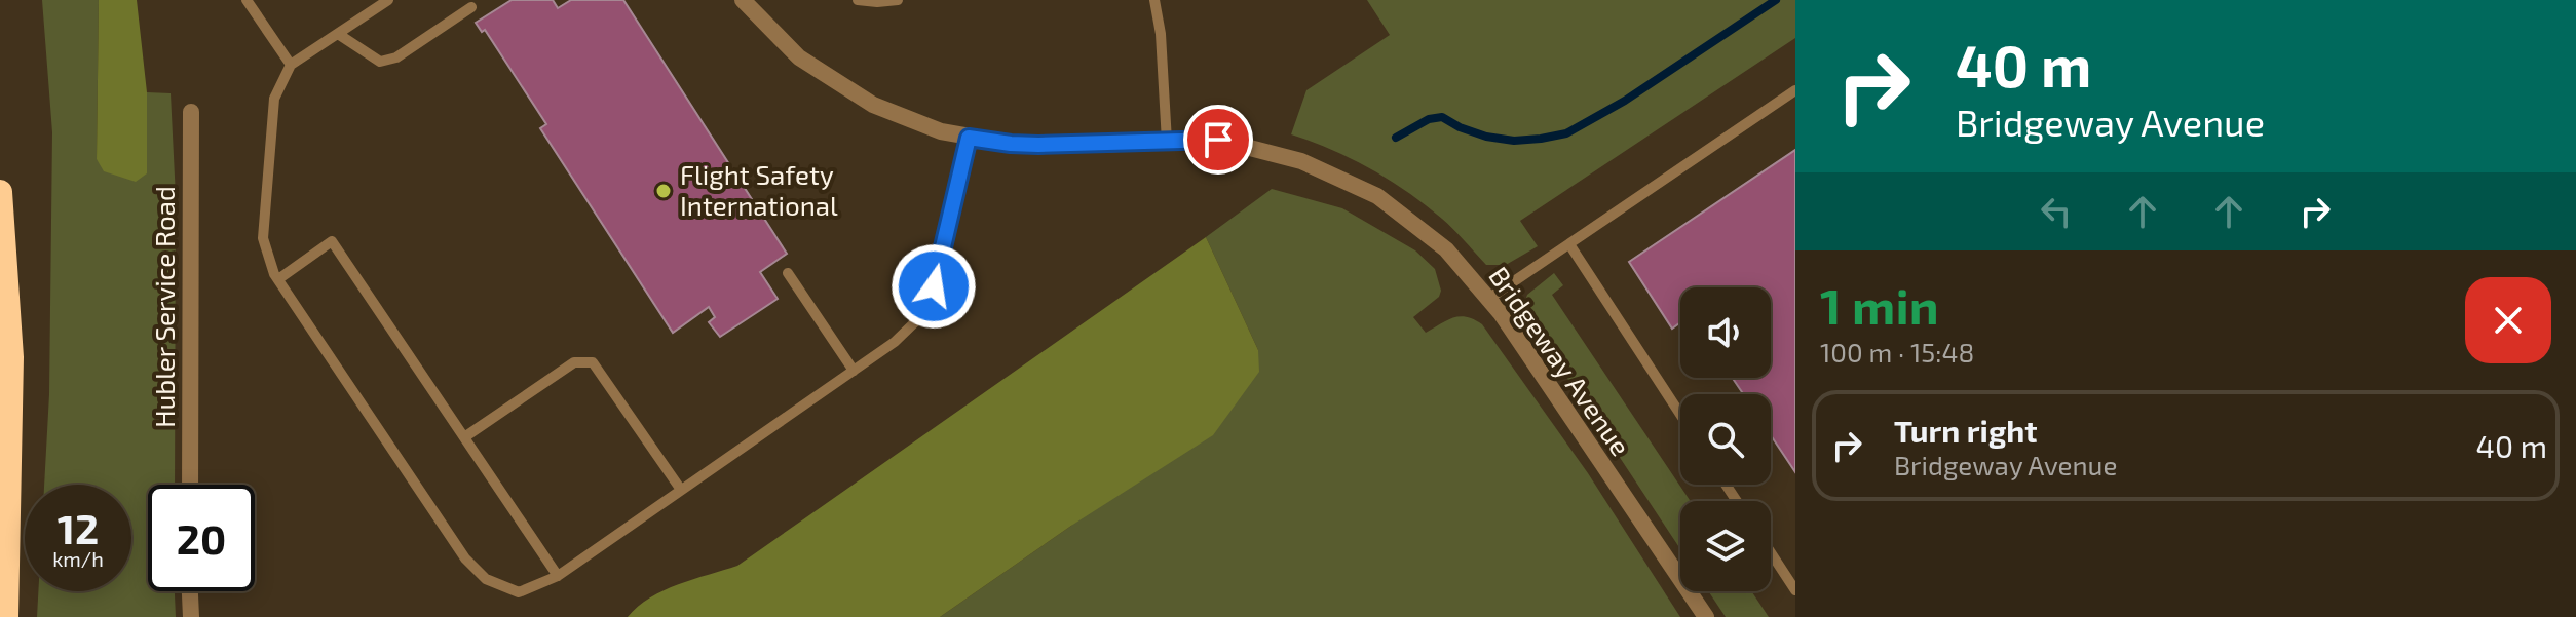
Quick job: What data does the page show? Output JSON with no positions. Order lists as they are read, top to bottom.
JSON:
{
  "streets": {
    "street": ["Hubler Service Road", "Bridgeway Avenue"]
  },
  "places": ["Flight Safety International"],
  "page": {
    "turn": ["40 m", "Bridgeway Avenue"],
    "heading": ["1 min", "100 m · 15:48"],
    "list": [
      {
        "name": "Turn right",
        "note": "Bridgeway Avenue",
        "value": "40 m"
      }
    ],
    "speed": "12 km/h",
    "limit": "20"
  }
}
